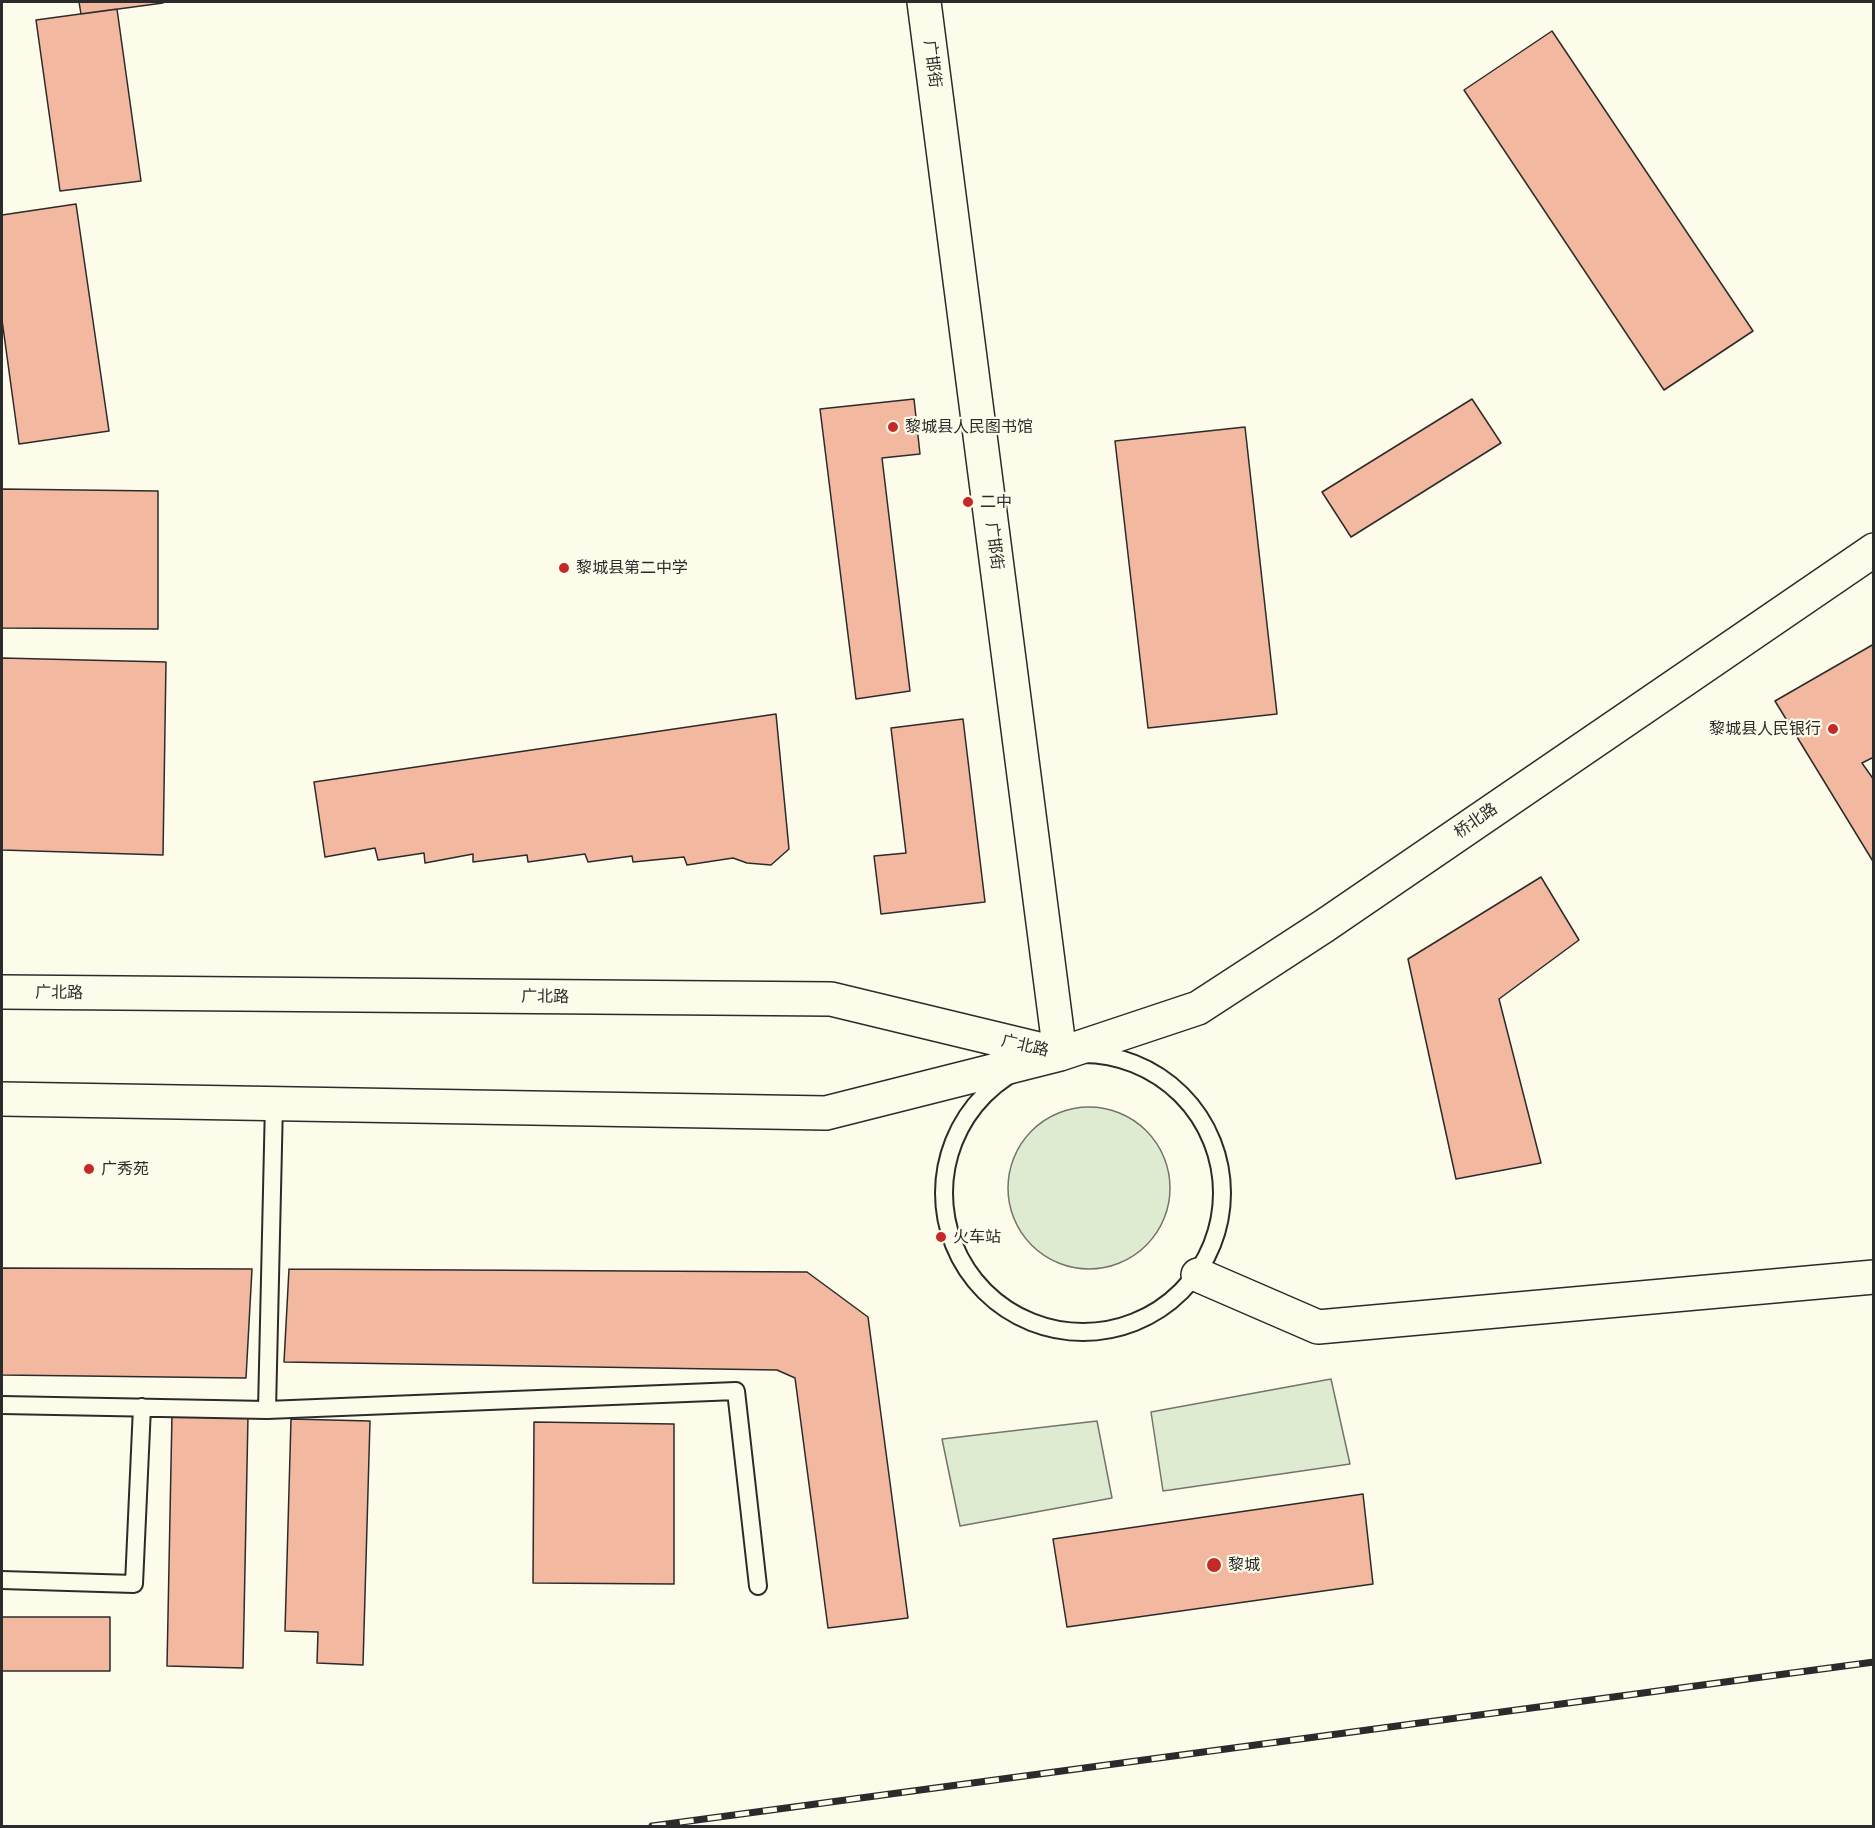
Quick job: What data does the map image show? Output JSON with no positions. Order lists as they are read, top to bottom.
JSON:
{
  "streets": {
    "street": ["广邯街", "桥北路", "广北路"]
  },
  "crossings": [
    ["广邯街", "桥北路"],
    ["广邯街", "广北路"],
    ["桥北路", "广北路"]
  ],
  "places": [
    "黎城县人民图书馆",
    "二中",
    "黎城县第二中学",
    "黎城县人民银行",
    "广秀苑",
    "火车站",
    "黎城"
  ]
}
